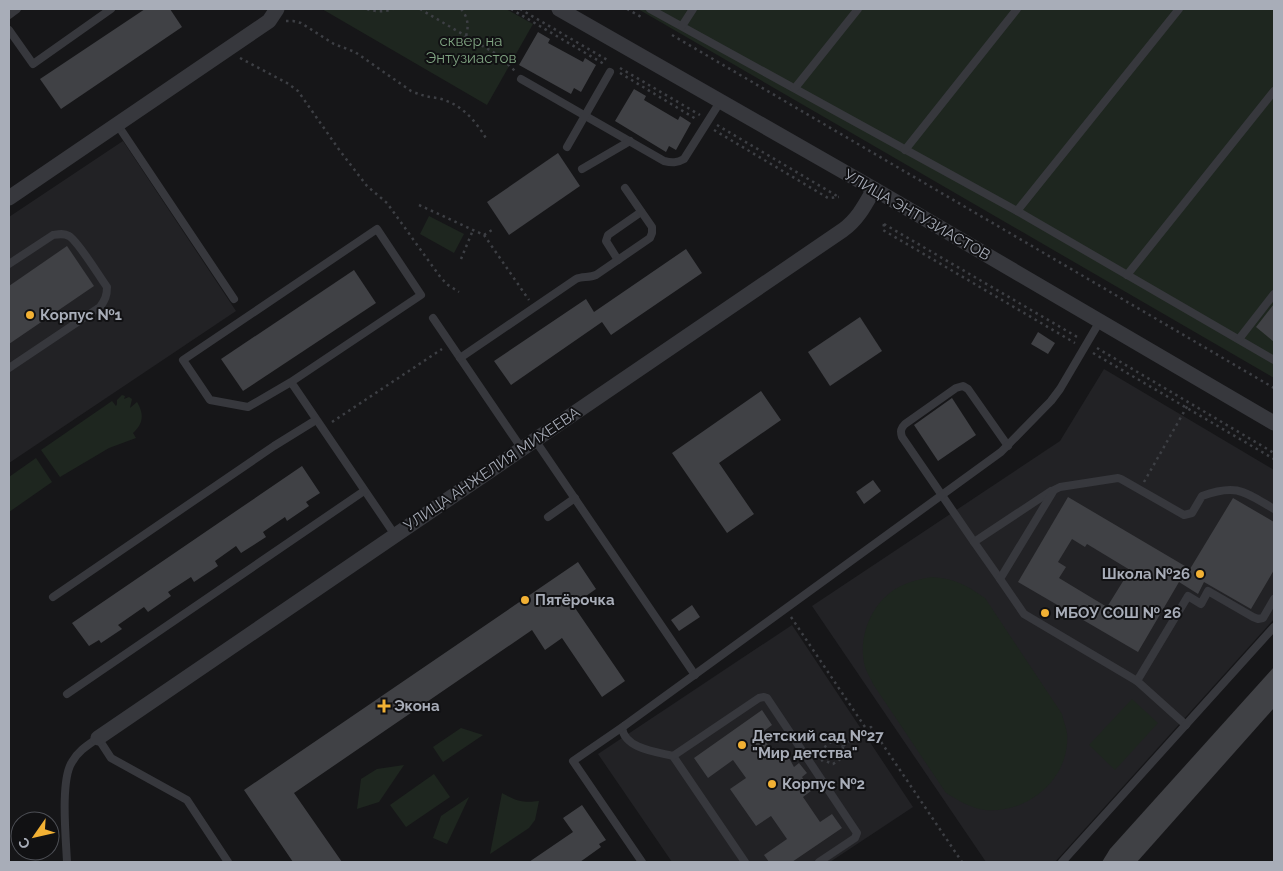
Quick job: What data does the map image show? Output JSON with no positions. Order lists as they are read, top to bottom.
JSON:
{
  "streets": {
    "street": ["УЛИЦА ЭНТУЗИАСТОВ", "УЛИЦА АНЖЕЛИЯ МИХЕЕВА"]
  },
  "crossings": [
    ["УЛИЦА ЭНТУЗИАСТОВ", "УЛИЦА АНЖЕЛИЯ МИХЕЕВА"]
  ],
  "parks": ["сквер на Энтузиастов"],
  "places": {
    "other": [
      "Корпус №1",
      "Школа №26",
      "Пятёрочка",
      "МБОУ СОШ № 26",
      "Детский сад №27 \"Мир детства\"",
      "Корпус №2"
    ],
    "health": ["Экона"]
  },
  "north": "bottom left"
}
